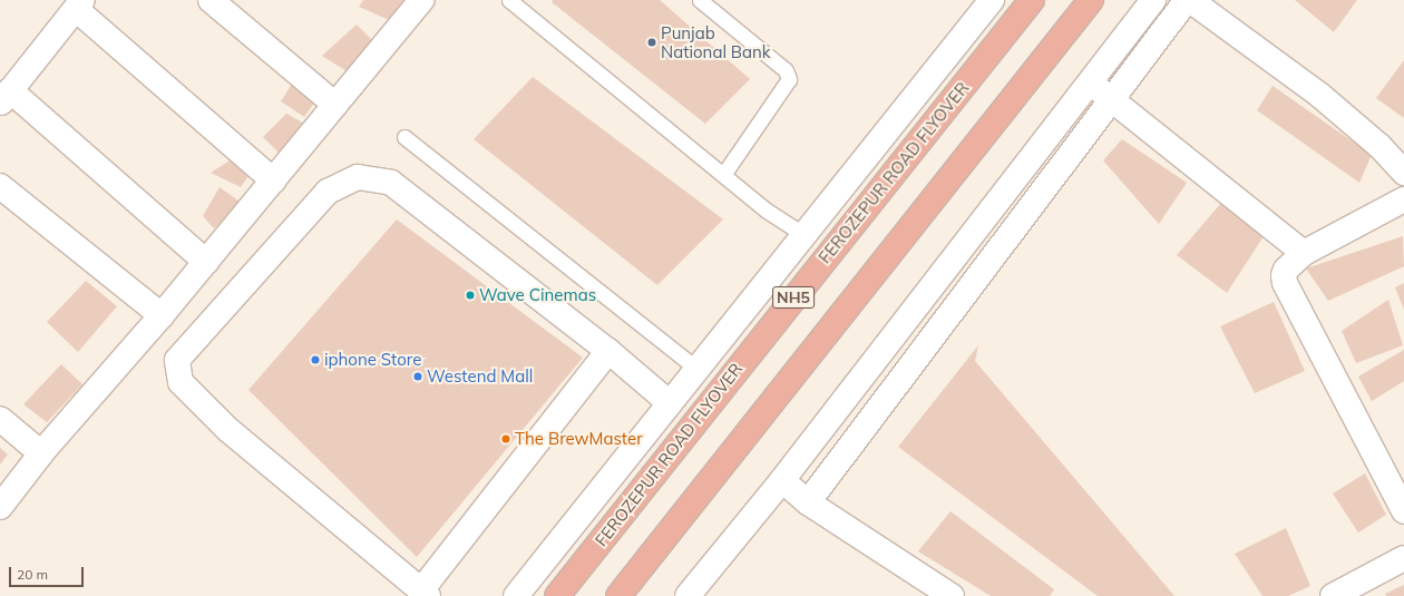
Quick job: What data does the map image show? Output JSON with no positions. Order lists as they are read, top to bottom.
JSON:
{
  "streets": {
    "highway": ["FEROZEPUR ROAD FLYOVER", "NH5"]
  },
  "places": [
    "Punjab National Bank",
    "Wave Cinemas",
    "iphone Store",
    "Westend Mall",
    "The BrewMaster"
  ],
  "scale_bar": "20 m"
}
